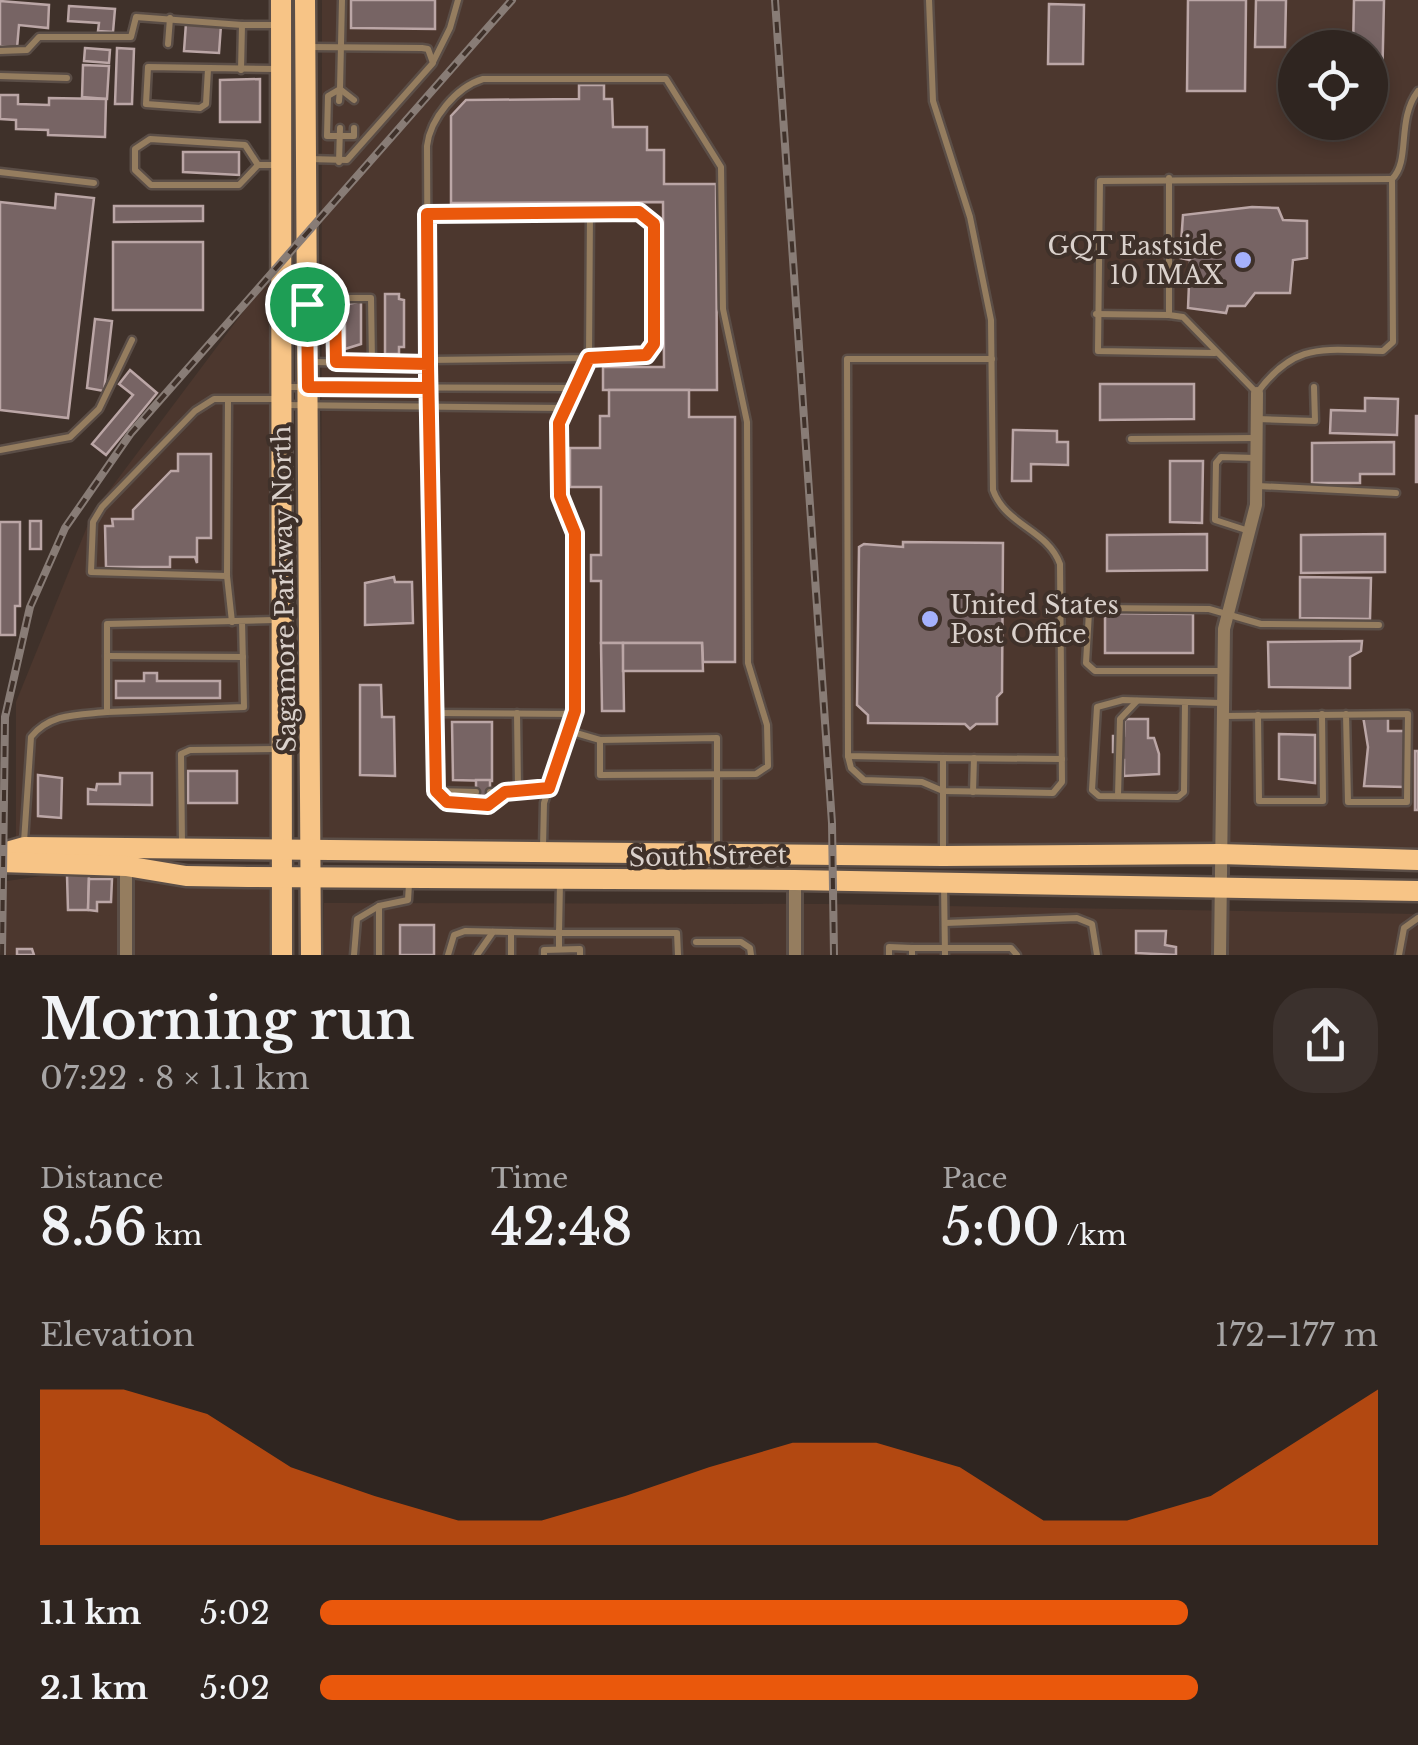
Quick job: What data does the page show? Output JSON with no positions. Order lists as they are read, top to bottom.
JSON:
{
  "streets": {
    "main road": ["Sagamore Parkway North", "South Street"]
  },
  "crossings": [
    ["Sagamore Parkway North", "South Street"]
  ],
  "places": ["GQT Eastside 10 IMAX", "United States Post Office"],
  "page": {
    "heading": ["Morning run", "07:22 · 8 × 1.1 km"],
    "stats": [
      ["Distance", "8.56 km"],
      ["Time", "42:48"],
      ["Pace", "5:00 /km"]
    ],
    "chart": ["Elevation", "172–177 m"],
    "list": [
      {
        "name": "1.1 km",
        "note": "5:02"
      },
      {
        "name": "2.1 km",
        "note": "5:02"
      }
    ]
  }
}
